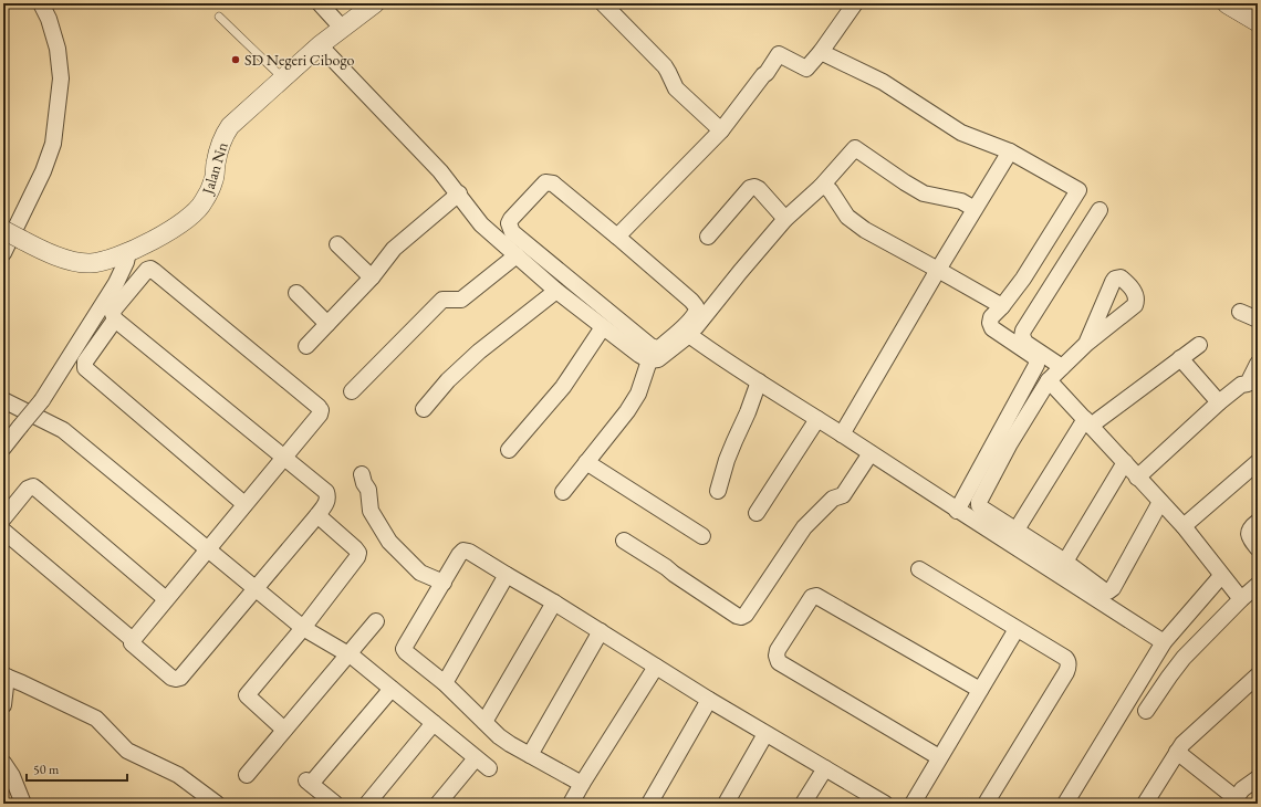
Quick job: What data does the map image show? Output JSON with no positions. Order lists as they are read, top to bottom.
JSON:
{
  "streets": {
    "street": ["Jalan Nn"]
  },
  "places": ["SD Negeri Cibogo"],
  "scale_bar": "50 m"
}
